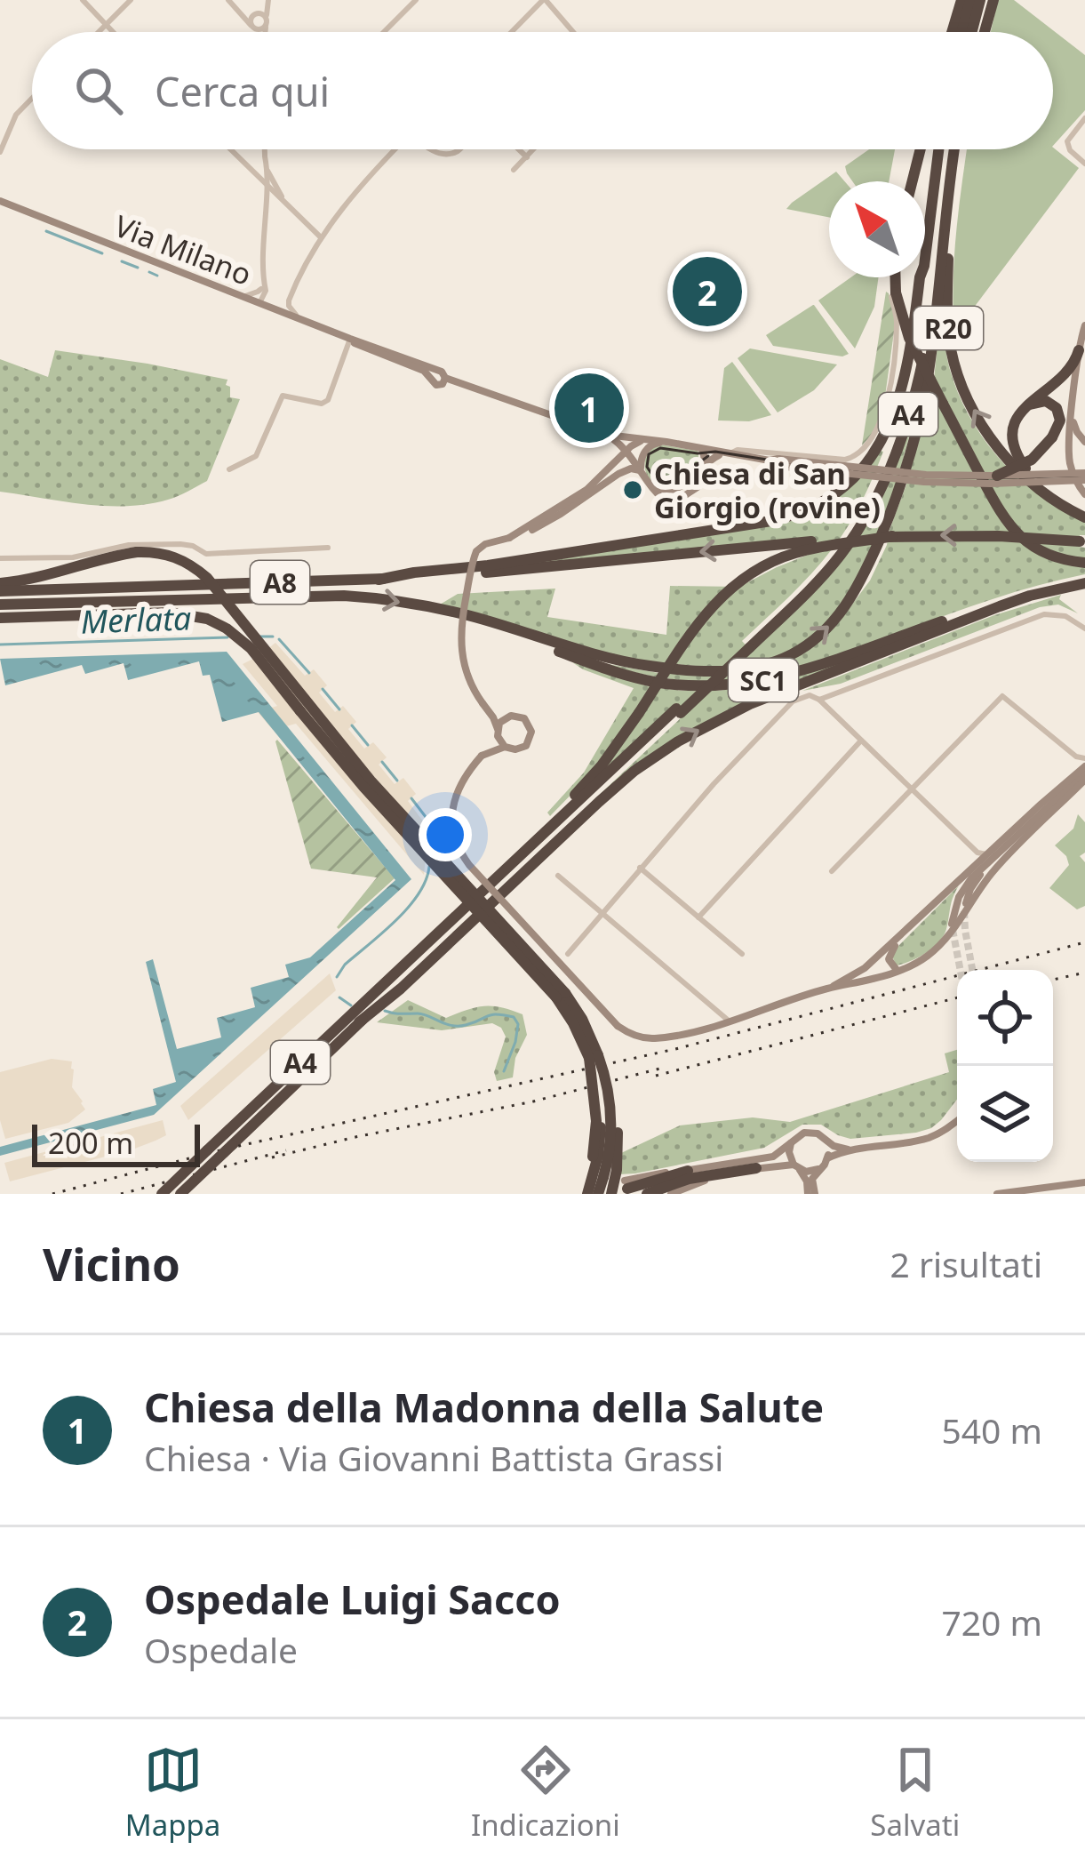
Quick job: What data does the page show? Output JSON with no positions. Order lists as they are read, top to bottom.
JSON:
{
  "streets": {
    "highway": [
      "R20",
      "A4",
      "A8",
      "SC1"
    ],
    "street": ["Via Milano"]
  },
  "crossings": [
    ["A8", "SC1"]
  ],
  "water": ["Merlata"],
  "places": ["Chiesa di San Giorgio (rovine)"],
  "scale_bar": "200 m",
  "north": "top left",
  "page": {
    "search": "Cerca qui",
    "pins": ["2", "1"],
    "scale": "200 m",
    "heading": ["Vicino", "2 risultati"],
    "list": [
      {
        "mark": "1",
        "name": "Chiesa della Madonna della Salute",
        "note": "Chiesa · Via Giovanni Battista Grassi",
        "value": "540 m"
      },
      {
        "mark": "2",
        "name": "Ospedale Luigi Sacco",
        "note": "Ospedale",
        "value": "720 m"
      }
    ],
    "nav": ["Mappa", "Indicazioni", "Salvati"]
  }
}
